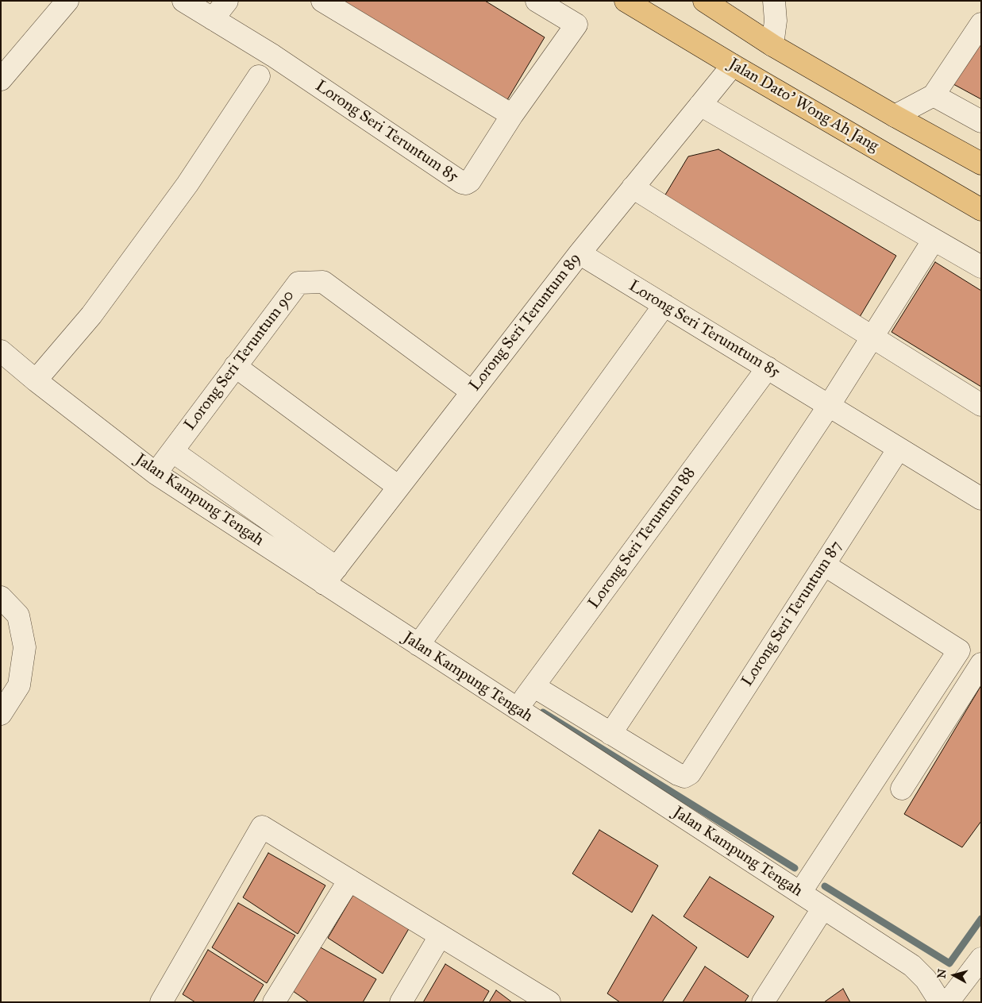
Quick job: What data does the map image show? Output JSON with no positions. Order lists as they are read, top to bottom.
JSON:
{
  "streets": {
    "main road": ["Jalan Dato' Wong Ah Jang"],
    "street": [
      "Lorong Seri Teruntum 85",
      "Lorong Seri Teruntum 89",
      "Lorong Seri Terumtum 85",
      "Lorong Seri Teruntum 90",
      "Jalan Kampung Tengah",
      "Lorong Seri Teruntum 88",
      "Lorong Seri Teruntum 87"
    ]
  },
  "crossings": [
    ["Jalan Dato' Wong Ah Jang", "Lorong Seri Teruntum 89"],
    ["Lorong Seri Teruntum 89", "Lorong Seri Terumtum 85"],
    ["Lorong Seri Teruntum 89", "Lorong Seri Teruntum 90"],
    ["Lorong Seri Teruntum 89", "Jalan Kampung Tengah"],
    ["Lorong Seri Terumtum 85", "Lorong Seri Teruntum 88"],
    ["Lorong Seri Teruntum 90", "Jalan Kampung Tengah"],
    ["Jalan Kampung Tengah", "Lorong Seri Teruntum 88"]
  ],
  "north": "left"
}
